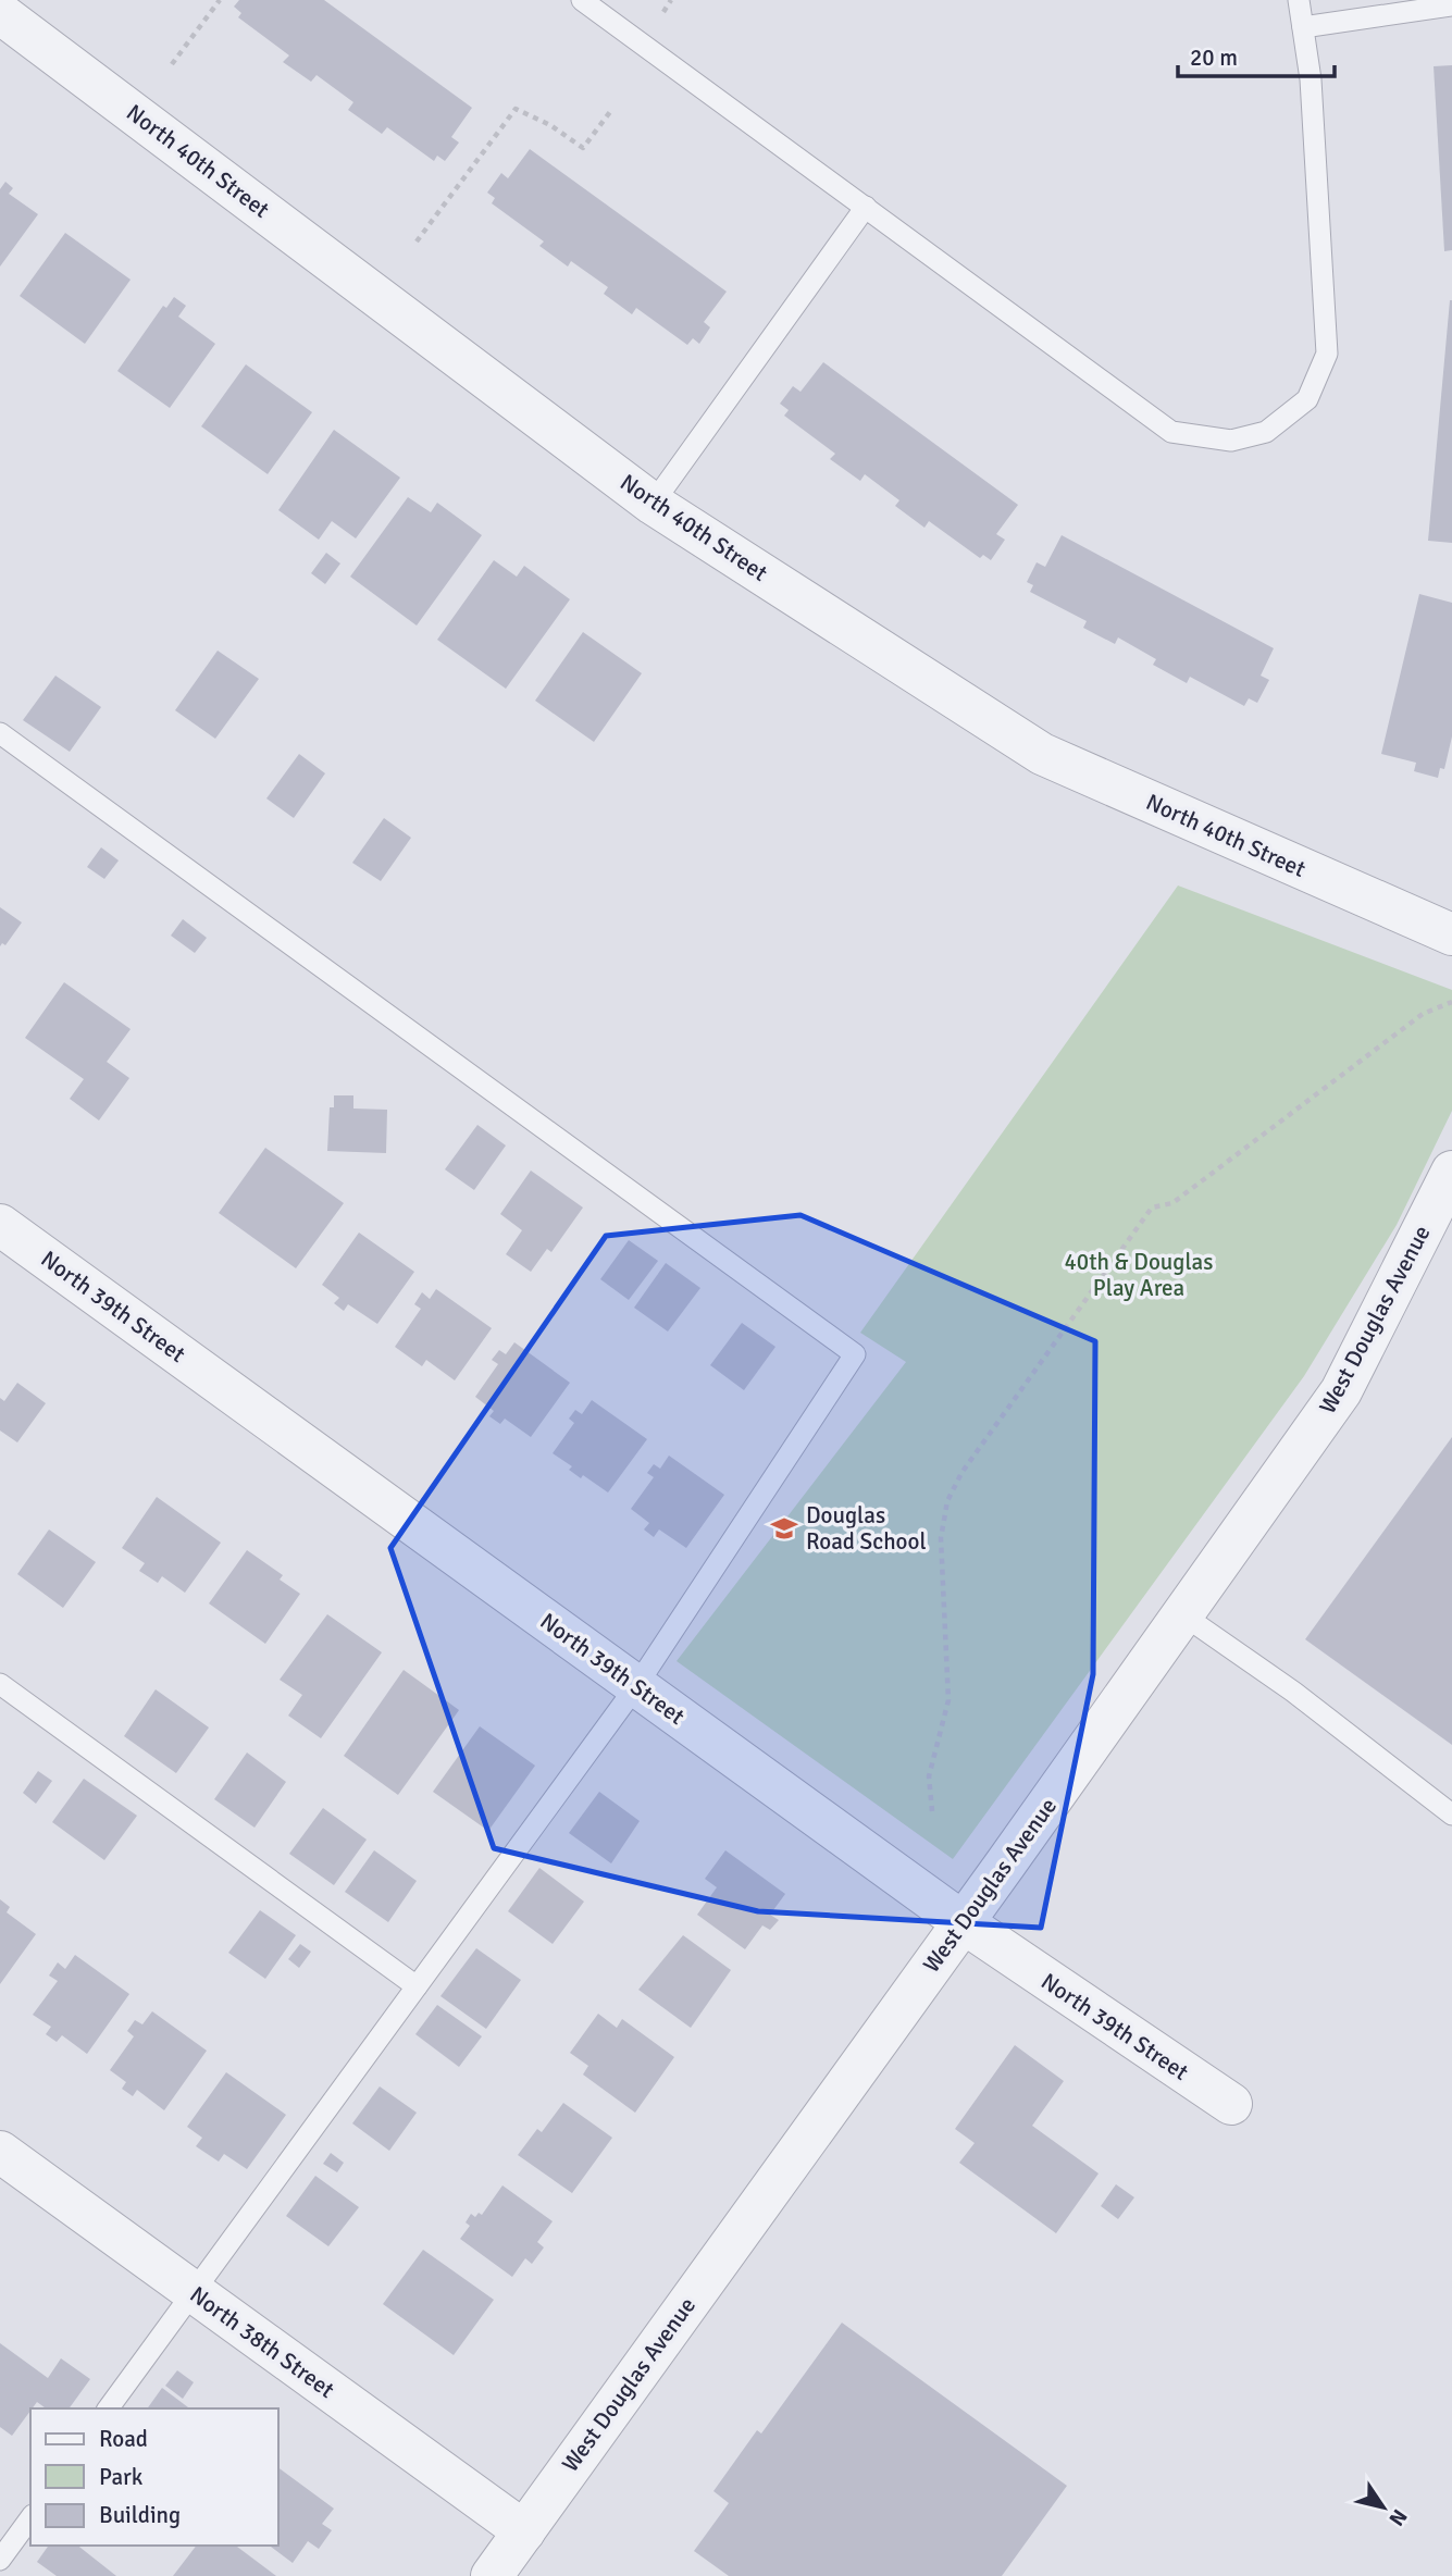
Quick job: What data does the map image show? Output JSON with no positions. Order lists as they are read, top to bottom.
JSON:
{
  "streets": {
    "street": [
      "North 40th Street",
      "North 39th Street",
      "West Douglas Avenue",
      "North 38th Street"
    ]
  },
  "crossings": [
    ["North 39th Street", "West Douglas Avenue"],
    ["West Douglas Avenue", "North 38th Street"]
  ],
  "parks": ["40th & Douglas Play Area"],
  "places": {
    "school or university": ["Douglas Road School"]
  },
  "legend": ["Road", "Park", "Building"],
  "scale_bar": "20 m",
  "north": "bottom right"
}
